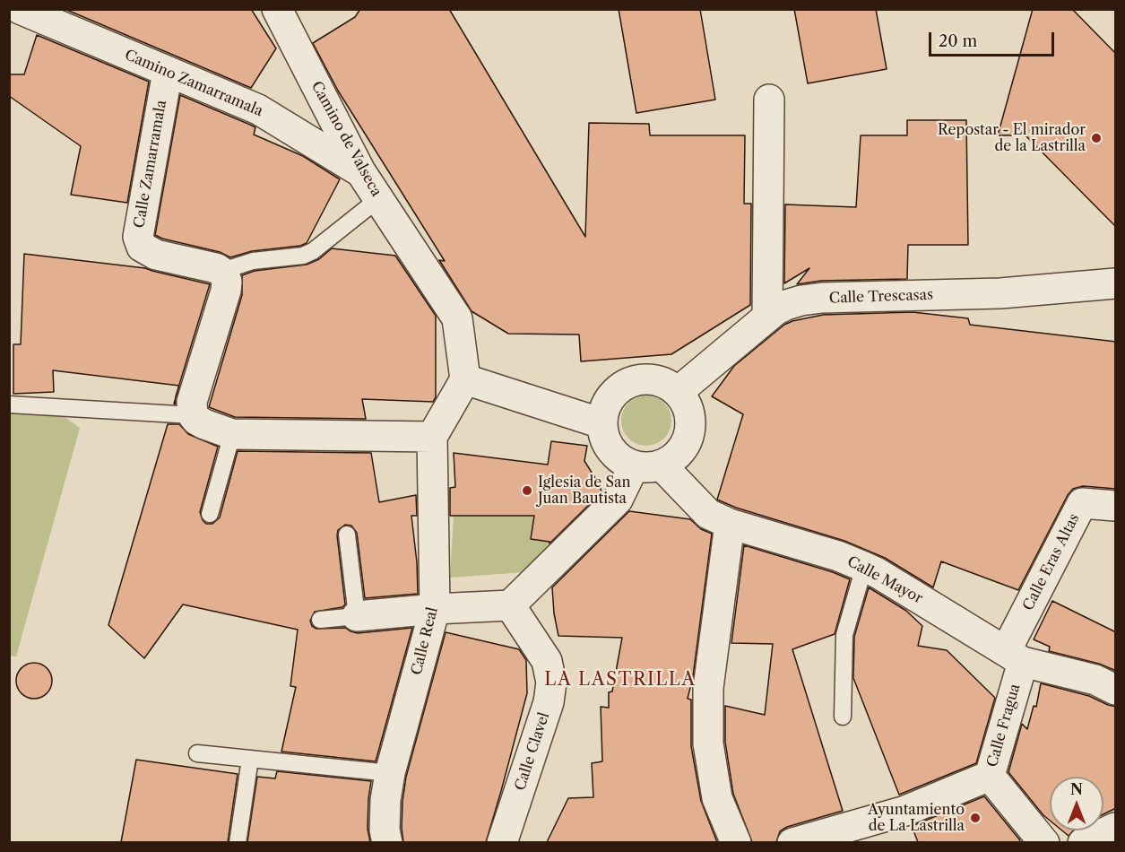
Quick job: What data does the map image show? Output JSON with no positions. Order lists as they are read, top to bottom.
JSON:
{
  "streets": {
    "street": [
      "Camino Zamarramala",
      "Camino de Valseca",
      "Calle Zamarramala",
      "Calle Trescasas",
      "Calle Eras Altas",
      "Calle Mayor",
      "Calle Real",
      "Calle Fragua",
      "Calle Clavel"
    ]
  },
  "crossings": [
    ["Camino Zamarramala", "Camino de Valseca"],
    ["Camino Zamarramala", "Calle Zamarramala"],
    ["Calle Trescasas", "Calle Mayor"],
    ["Calle Eras Altas", "Calle Mayor"],
    ["Calle Eras Altas", "Calle Fragua"],
    ["Calle Mayor", "Calle Fragua"]
  ],
  "districts": ["LA LASTRILLA"],
  "places": ["Repostar - El mirador de la Lastrilla", "Iglesia de San Juan Bautista", "Ayuntamiento de La Lastrilla"],
  "scale_bar": "20 m",
  "north": "top"
}
